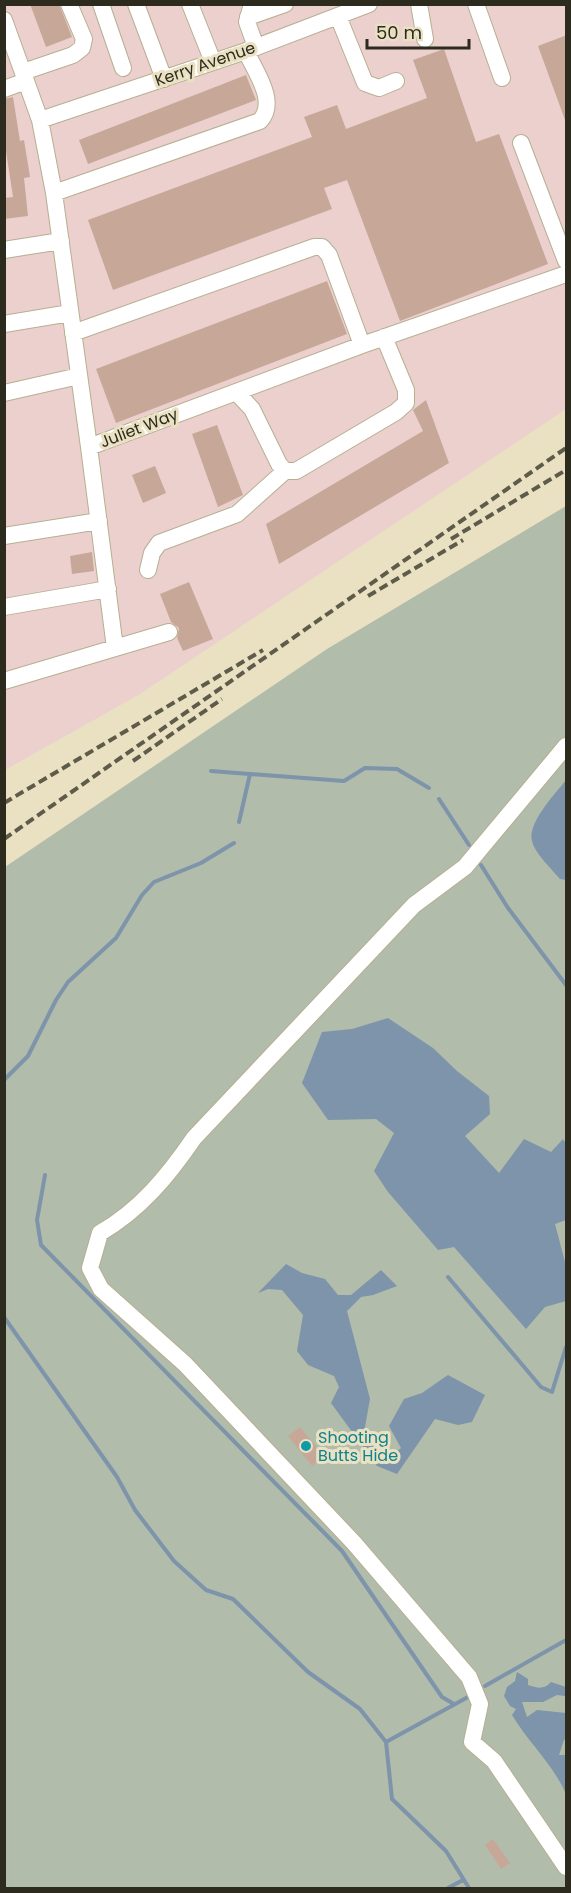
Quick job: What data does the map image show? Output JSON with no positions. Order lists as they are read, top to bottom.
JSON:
{
  "streets": {
    "street": ["Kerry Avenue", "Juliet Way"]
  },
  "crossings": [
    ["Kerry Avenue", "Juliet Way"]
  ],
  "places": ["Shooting Butts Hide"],
  "scale_bar": "50 m"
}
